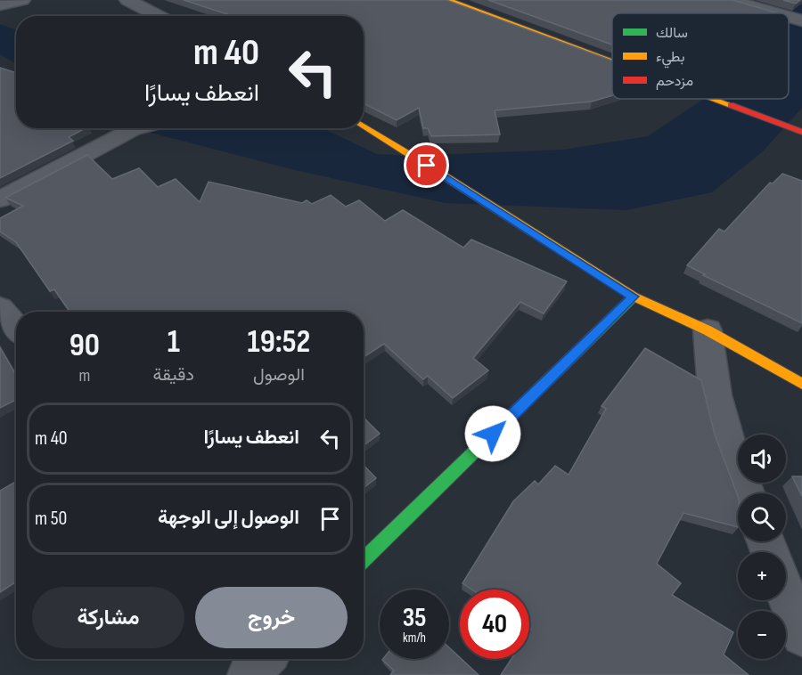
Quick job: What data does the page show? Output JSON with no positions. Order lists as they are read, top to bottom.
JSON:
{
  "legend": ["سالك", "بطيء", "مزدحم"],
  "page": {
    "turn": ["40 m", "انعطف يسارًا"],
    "eta": [
      "19:52",
      "الوصول",
      "1",
      "دقيقة",
      "90",
      "m"
    ],
    "list": [
      {
        "name": "انعطف يسارًا",
        "value": "40 m"
      },
      {
        "name": "الوصول إلى الوجهة",
        "value": "50 m"
      }
    ],
    "map_buttons": ["+", "−"],
    "buttons": ["خروج", "مشاركة"],
    "speed": "35 km/h",
    "limit": "40"
  }
}
